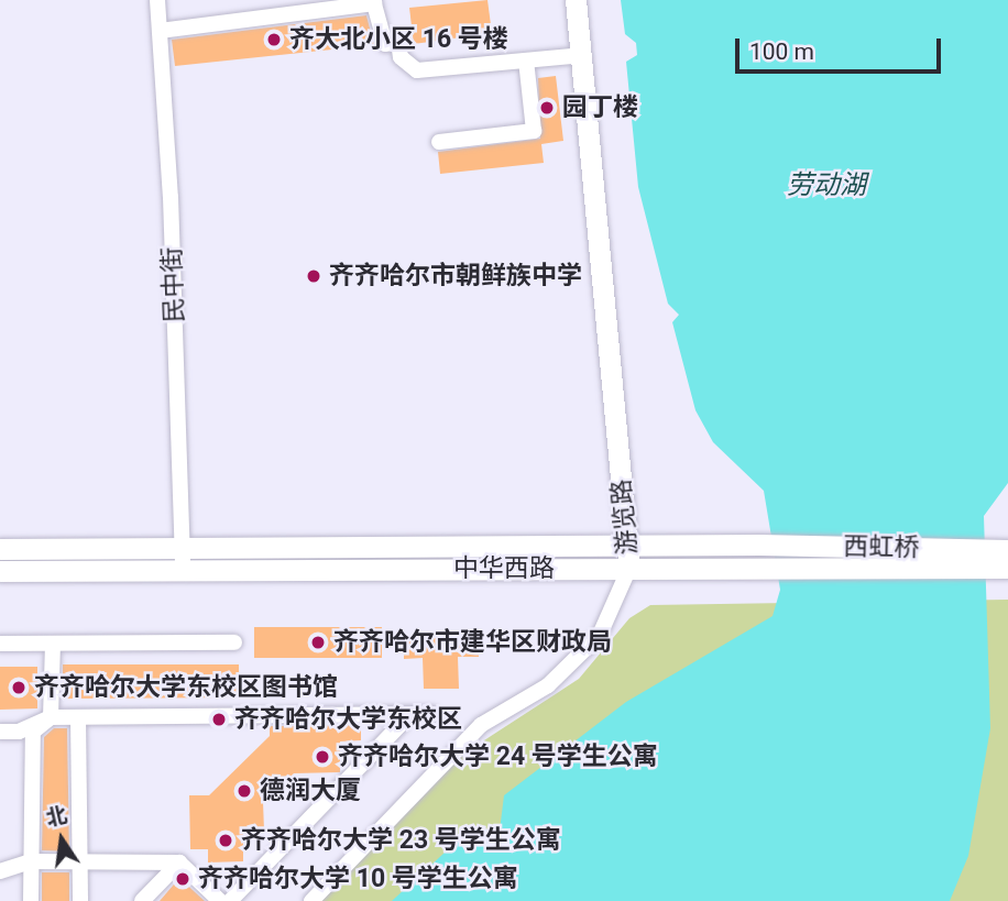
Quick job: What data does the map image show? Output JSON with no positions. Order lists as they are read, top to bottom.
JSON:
{
  "streets": {
    "main road": ["游览路", "西虹桥", "中华西路"],
    "street": ["民中街"]
  },
  "crossings": [
    ["民中街", "中华西路"],
    ["游览路", "中华西路"],
    ["西虹桥", "中华西路"]
  ],
  "water": ["劳动湖"],
  "places": [
    "齐大北小区 16 号楼",
    "园丁楼",
    "齐齐哈尔市朝鲜族中学",
    "齐齐哈尔市建华区财政局",
    "齐齐哈尔大学东校区图书馆",
    "齐齐哈尔大学东校区",
    "齐齐哈尔大学 24 号学生公寓",
    "德润大厦",
    "齐齐哈尔大学 23 号学生公寓",
    "齐齐哈尔大学 10 号学生公寓"
  ],
  "scale_bar": "100 m",
  "north": "top"
}
